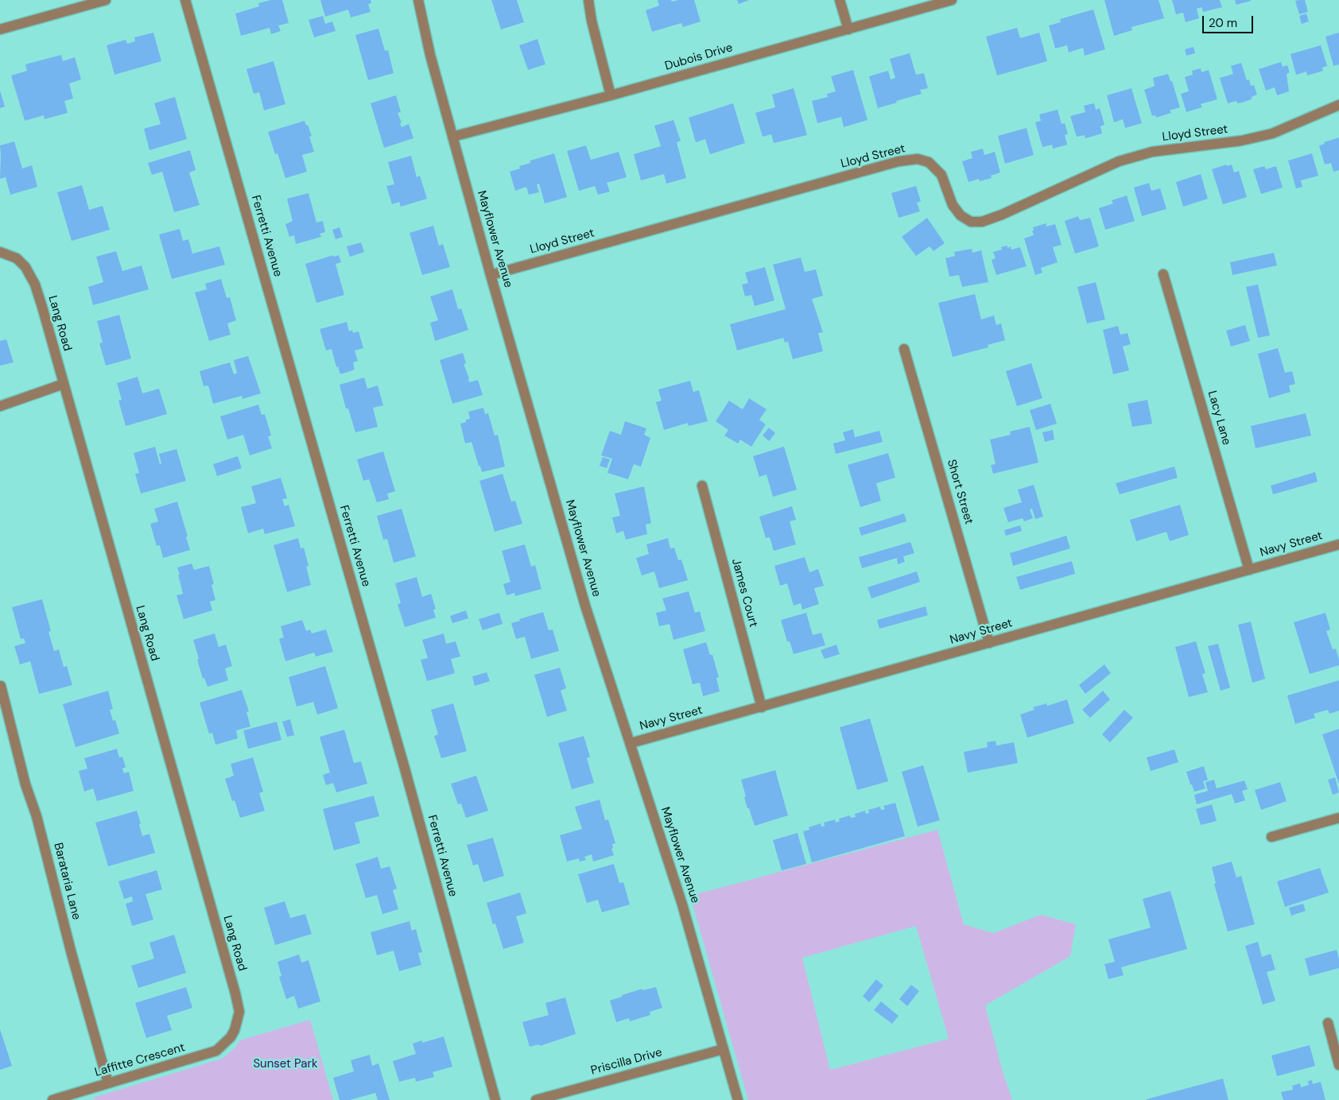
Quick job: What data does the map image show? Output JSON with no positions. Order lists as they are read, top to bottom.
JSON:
{
  "streets": {
    "street": [
      "Dubois Drive",
      "Lloyd Street",
      "Ferretti Avenue",
      "Mayflower Avenue",
      "Lang Road",
      "Lacy Lane",
      "Short Street",
      "Navy Street",
      "James Court",
      "Barataria Lane",
      "Laffitte Crescent",
      "Priscilla Drive"
    ]
  },
  "crossings": [
    ["Dubois Drive", "Mayflower Avenue"],
    ["Lloyd Street", "Mayflower Avenue"],
    ["Mayflower Avenue", "Navy Street"],
    ["Mayflower Avenue", "Priscilla Drive"],
    ["Lang Road", "Laffitte Crescent"],
    ["Lacy Lane", "Navy Street"],
    ["Short Street", "Navy Street"],
    ["Navy Street", "James Court"],
    ["Barataria Lane", "Laffitte Crescent"]
  ],
  "parks": ["Sunset Park"],
  "scale_bar": "20 m"
}
